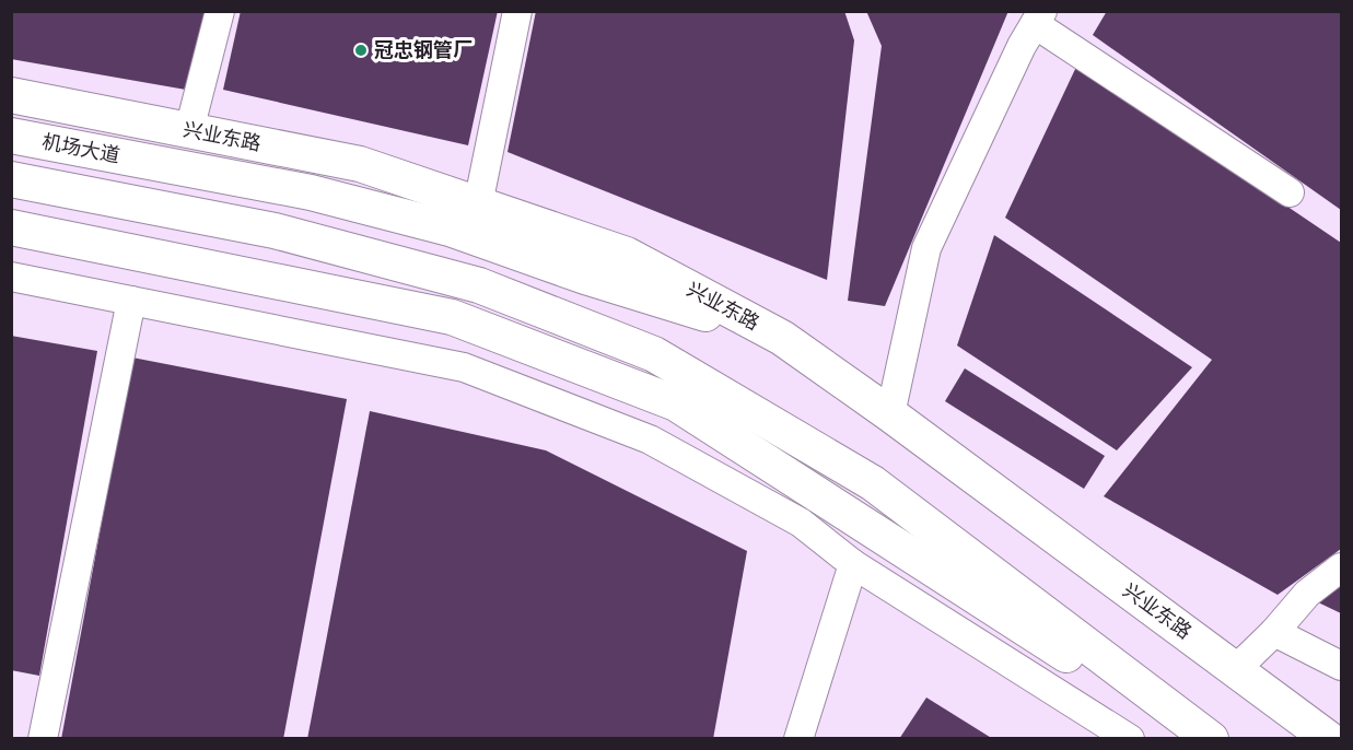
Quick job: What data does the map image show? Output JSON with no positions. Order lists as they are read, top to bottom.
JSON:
{
  "streets": {
    "main road": ["兴业东路", "机场大道"]
  },
  "crossings": [
    ["兴业东路", "机场大道"]
  ],
  "places": ["冠忠钢管厂"]
}
